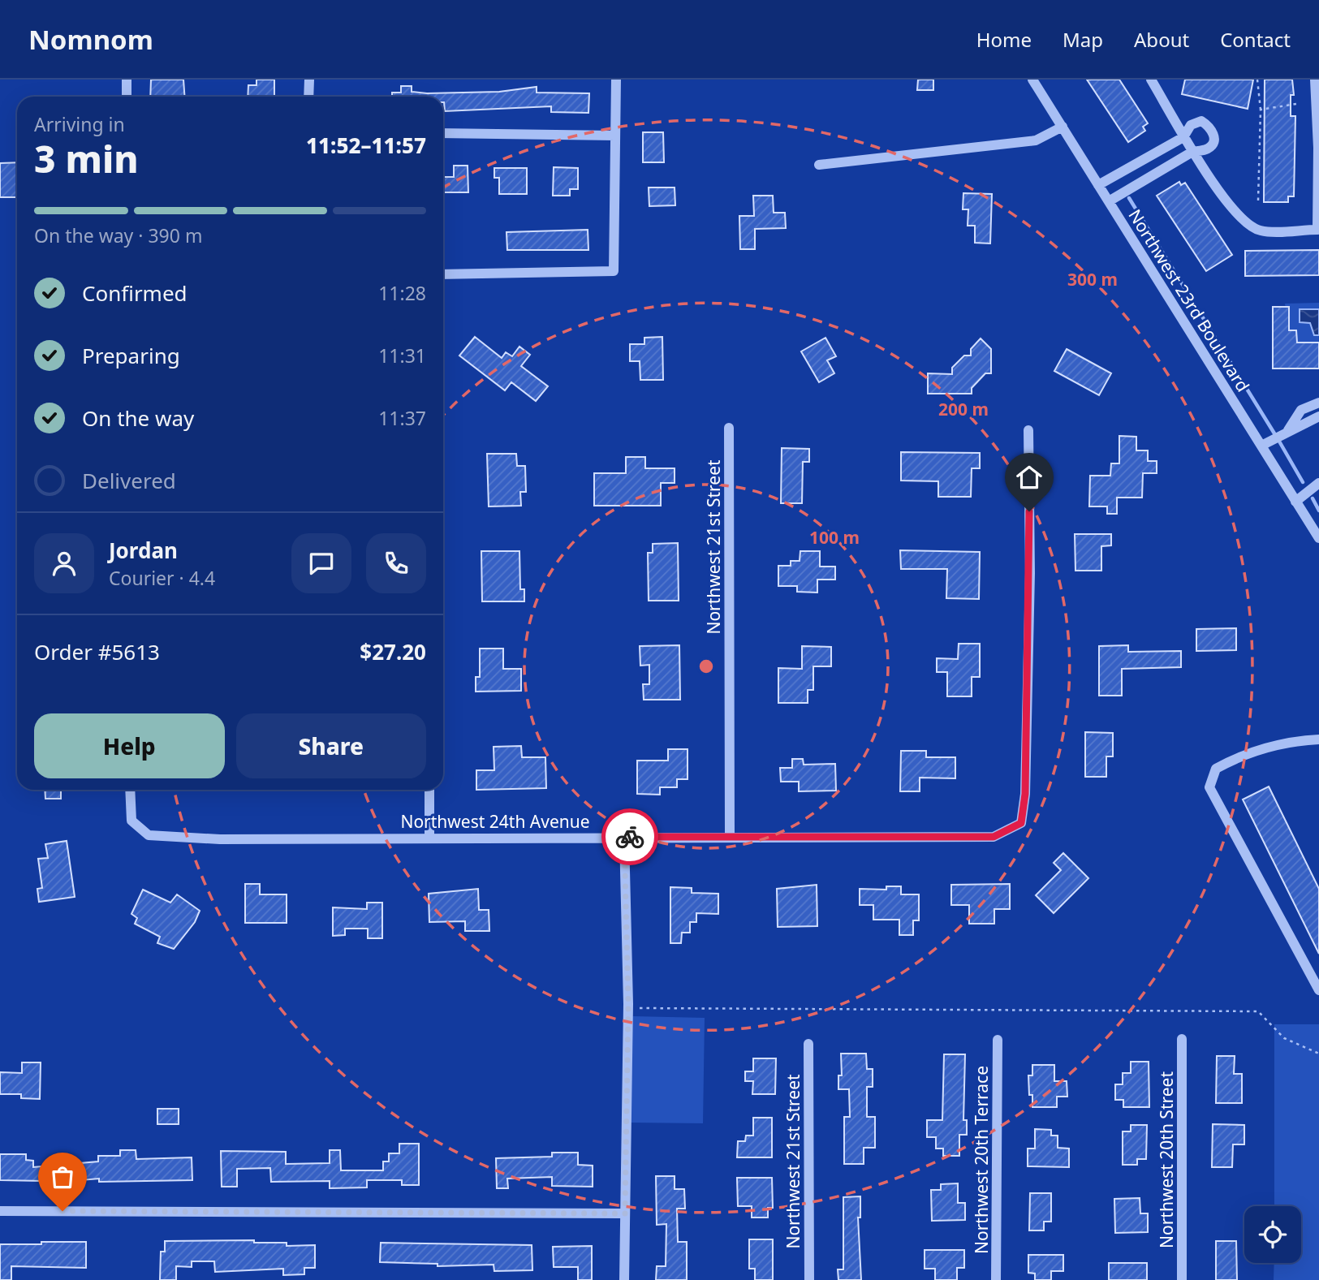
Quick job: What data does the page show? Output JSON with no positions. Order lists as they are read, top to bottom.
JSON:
{
  "streets": {
    "street": [
      "Northwest 23rd Boulevard",
      "Northwest 21st Street",
      "Northwest 24th Avenue",
      "Northwest 20th Terrace",
      "Northwest 20th Street"
    ]
  },
  "crossings": [
    ["Northwest 21st Street", "Northwest 24th Avenue"]
  ],
  "page": {
    "header": "Nomnom",
    "nav": [
      "Home",
      "Map",
      "About",
      "Contact"
    ],
    "heading": ["3 min", "Arriving in", "11:52–11:57"],
    "panel": [
      "Jordan",
      "Courier · 4.4",
      "Order #5613",
      "$27.20"
    ],
    "bar": "On the way · 390 m",
    "list": [
      ["Confirmed", "11:28"],
      ["Preparing", "11:31"],
      ["On the way", "11:37"],
      "Delivered"
    ],
    "buttons": ["Help", "Share"]
  },
  "rings": ["300 m", "200 m", "100 m"]
}
